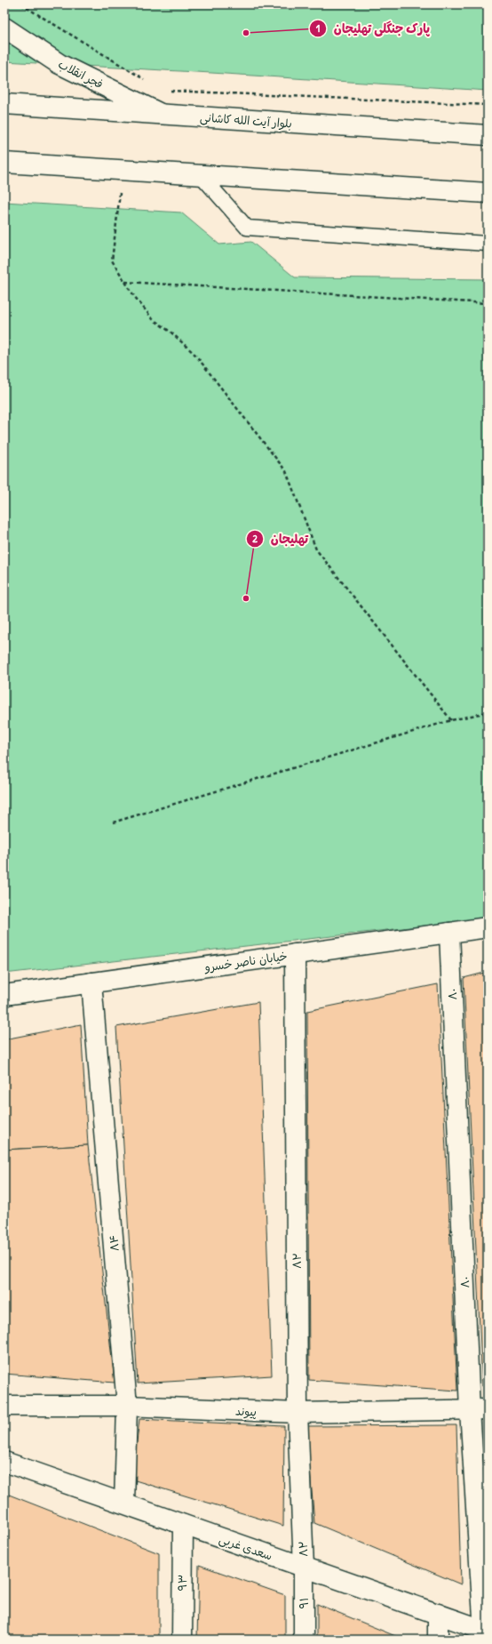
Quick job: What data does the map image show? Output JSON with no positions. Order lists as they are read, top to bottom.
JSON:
{
  "streets": {
    "street": [
      "فجر انقلاب",
      "بلوار آیت الله کاشانی",
      "خیابان ناصر خسرو",
      "۸۰",
      "۸۴",
      "۸۲",
      "پیوند",
      "سعدی غربی",
      "۹۳",
      "۹۱"
    ]
  },
  "crossings": [
    ["فجر انقلاب", "بلوار آیت الله کاشانی"],
    ["خیابان ناصر خسرو", "۸۰"],
    ["خیابان ناصر خسرو", "۸۴"],
    ["خیابان ناصر خسرو", "۸۲"],
    ["۸۰", "پیوند"],
    ["۸۰", "سعدی غربی"],
    ["۸۴", "پیوند"],
    ["۸۴", "سعدی غربی"],
    ["۸۲", "پیوند"],
    ["۸۲", "سعدی غربی"],
    ["۸۲", "۹۱"],
    ["سعدی غربی", "۹۳"],
    ["سعدی غربی", "۹۱"]
  ],
  "places": ["پارک جنگلی تهلیجان", "تهلیجان"]
}
